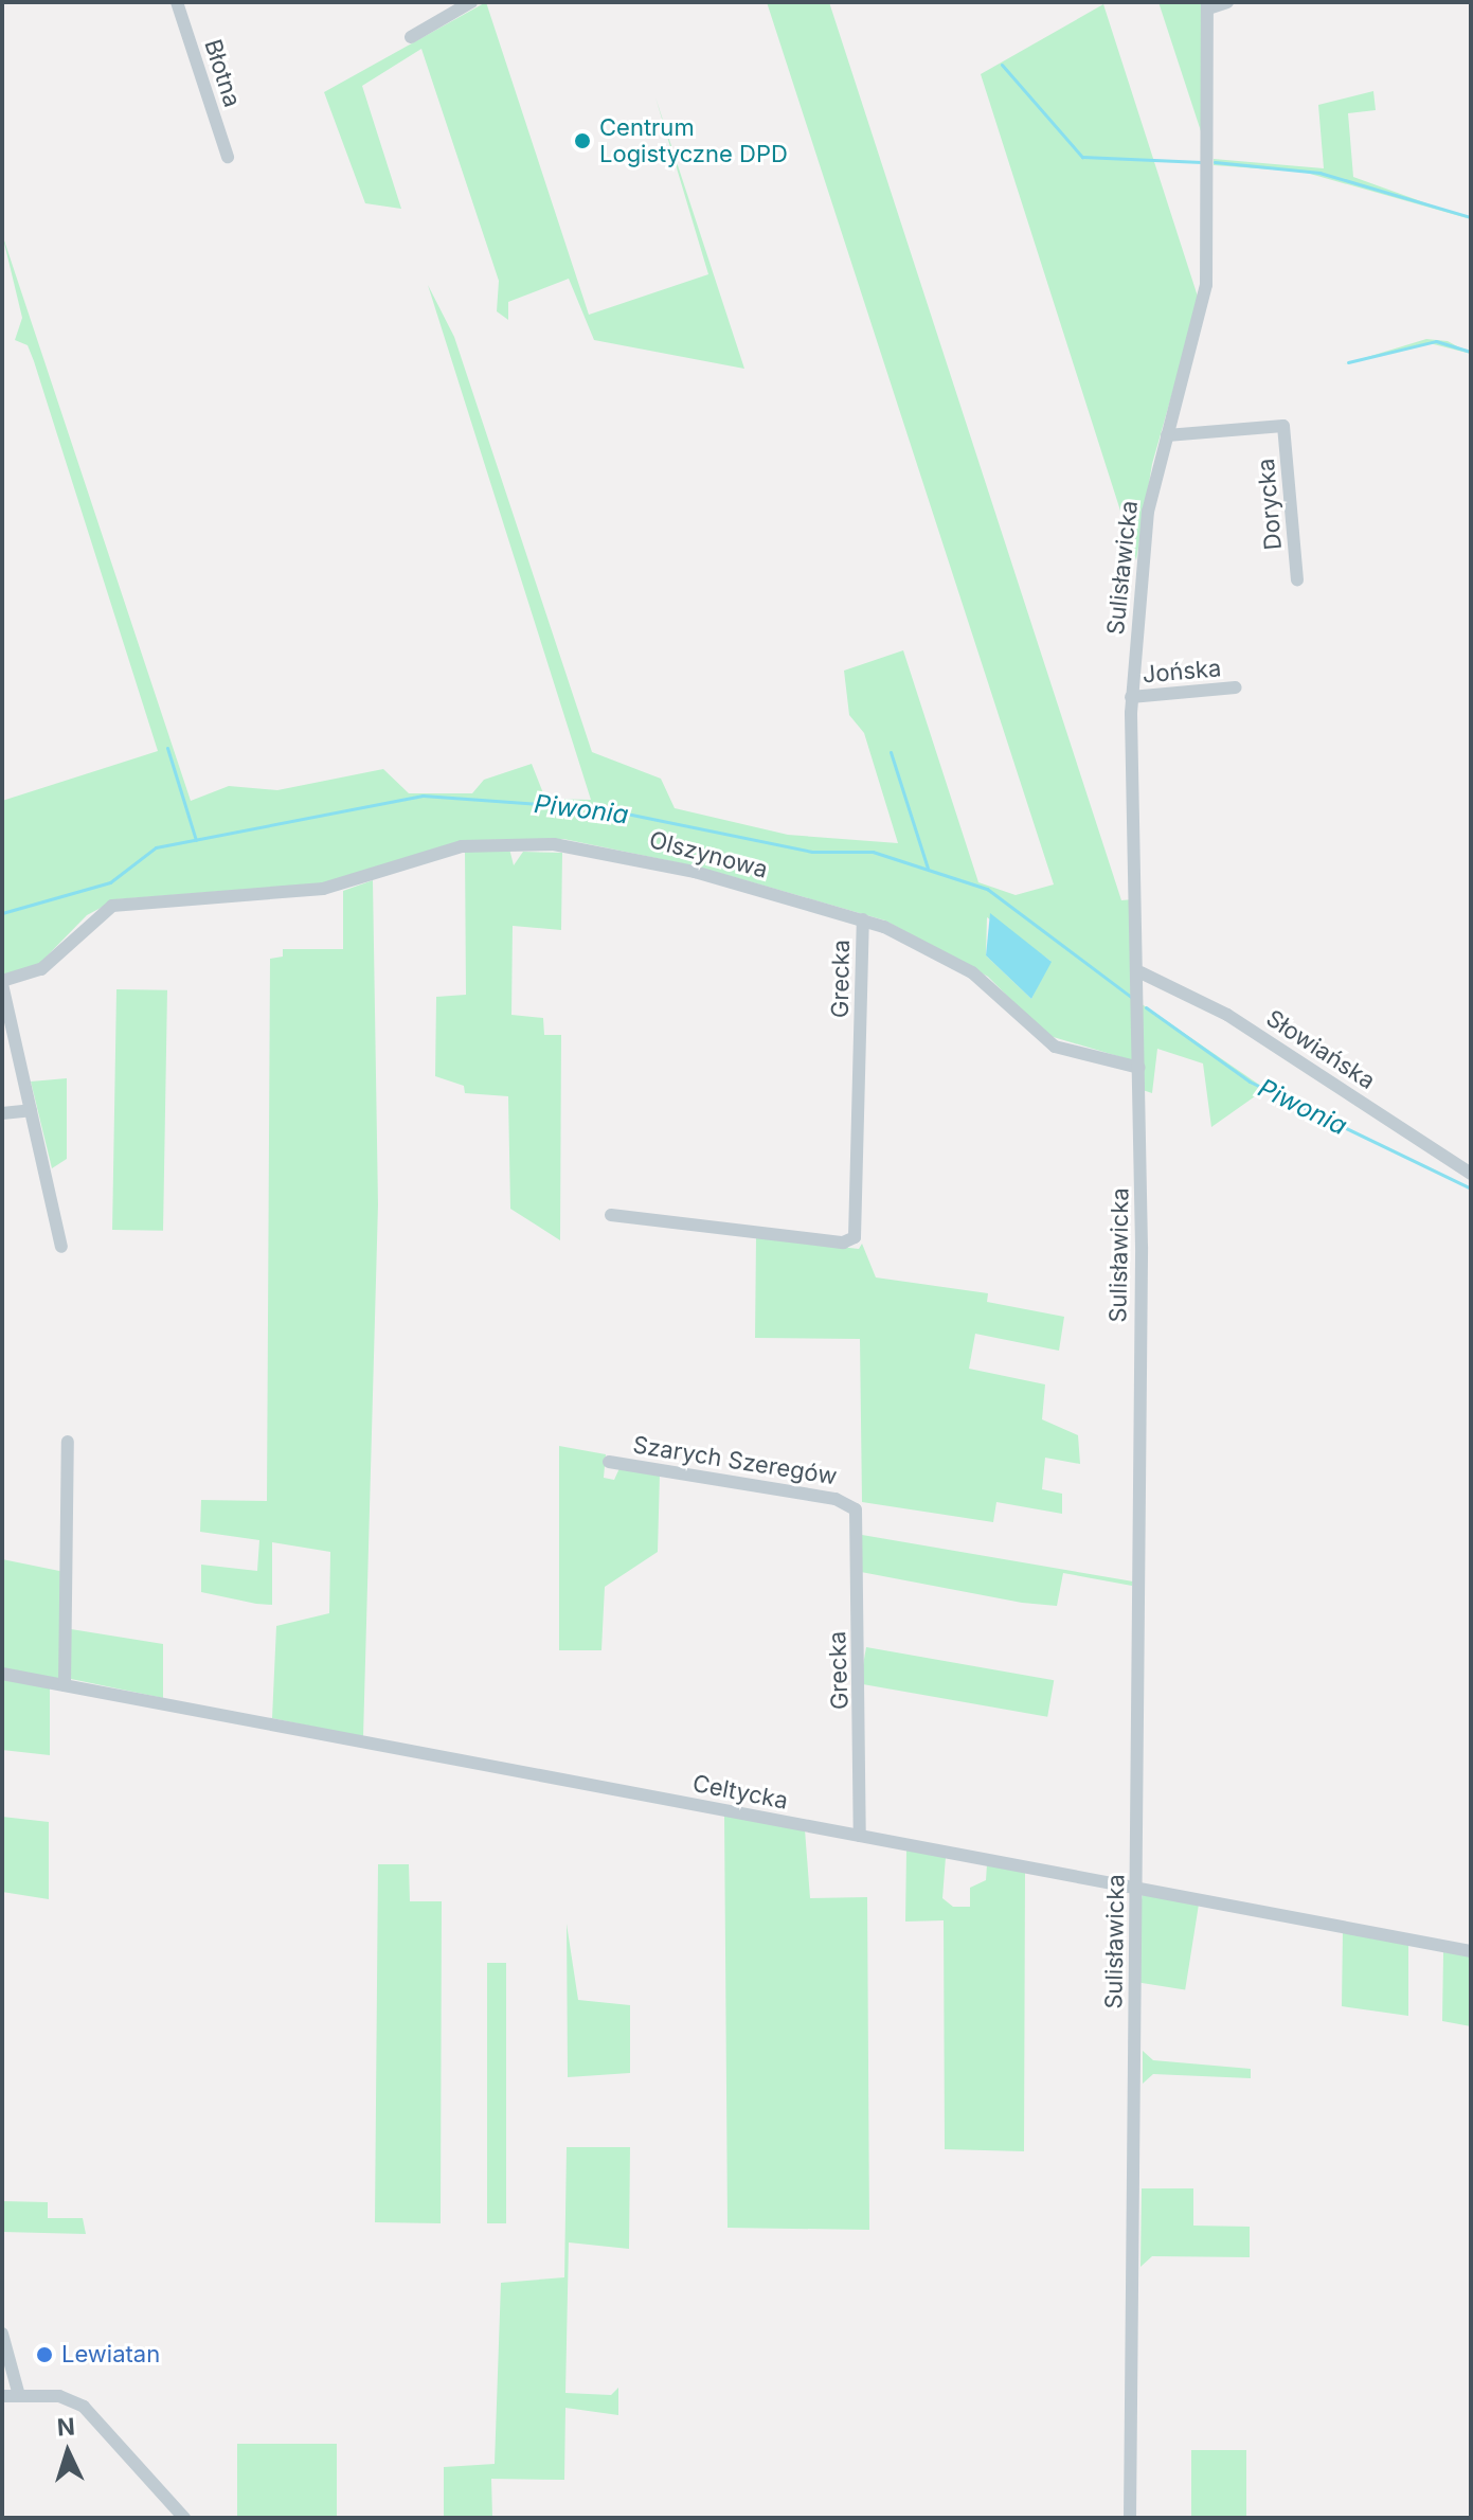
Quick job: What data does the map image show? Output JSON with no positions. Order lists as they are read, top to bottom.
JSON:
{
  "streets": {
    "street": [
      "Błotna",
      "Dorycka",
      "Sulisławicka",
      "Jońska",
      "Olszynowa",
      "Grecka",
      "Słowiańska",
      "Szarych Szeregów",
      "Celtycka"
    ]
  },
  "crossings": [
    ["Dorycka", "Sulisławicka"],
    ["Sulisławicka", "Jońska"],
    ["Sulisławicka", "Olszynowa"],
    ["Sulisławicka", "Słowiańska"],
    ["Sulisławicka", "Celtycka"],
    ["Olszynowa", "Grecka"],
    ["Grecka", "Szarych Szeregów"],
    ["Grecka", "Celtycka"]
  ],
  "water": ["Piwonia"],
  "places": ["Centrum Logistyczne DPD", "Lewiatan"],
  "north": "top"
}
